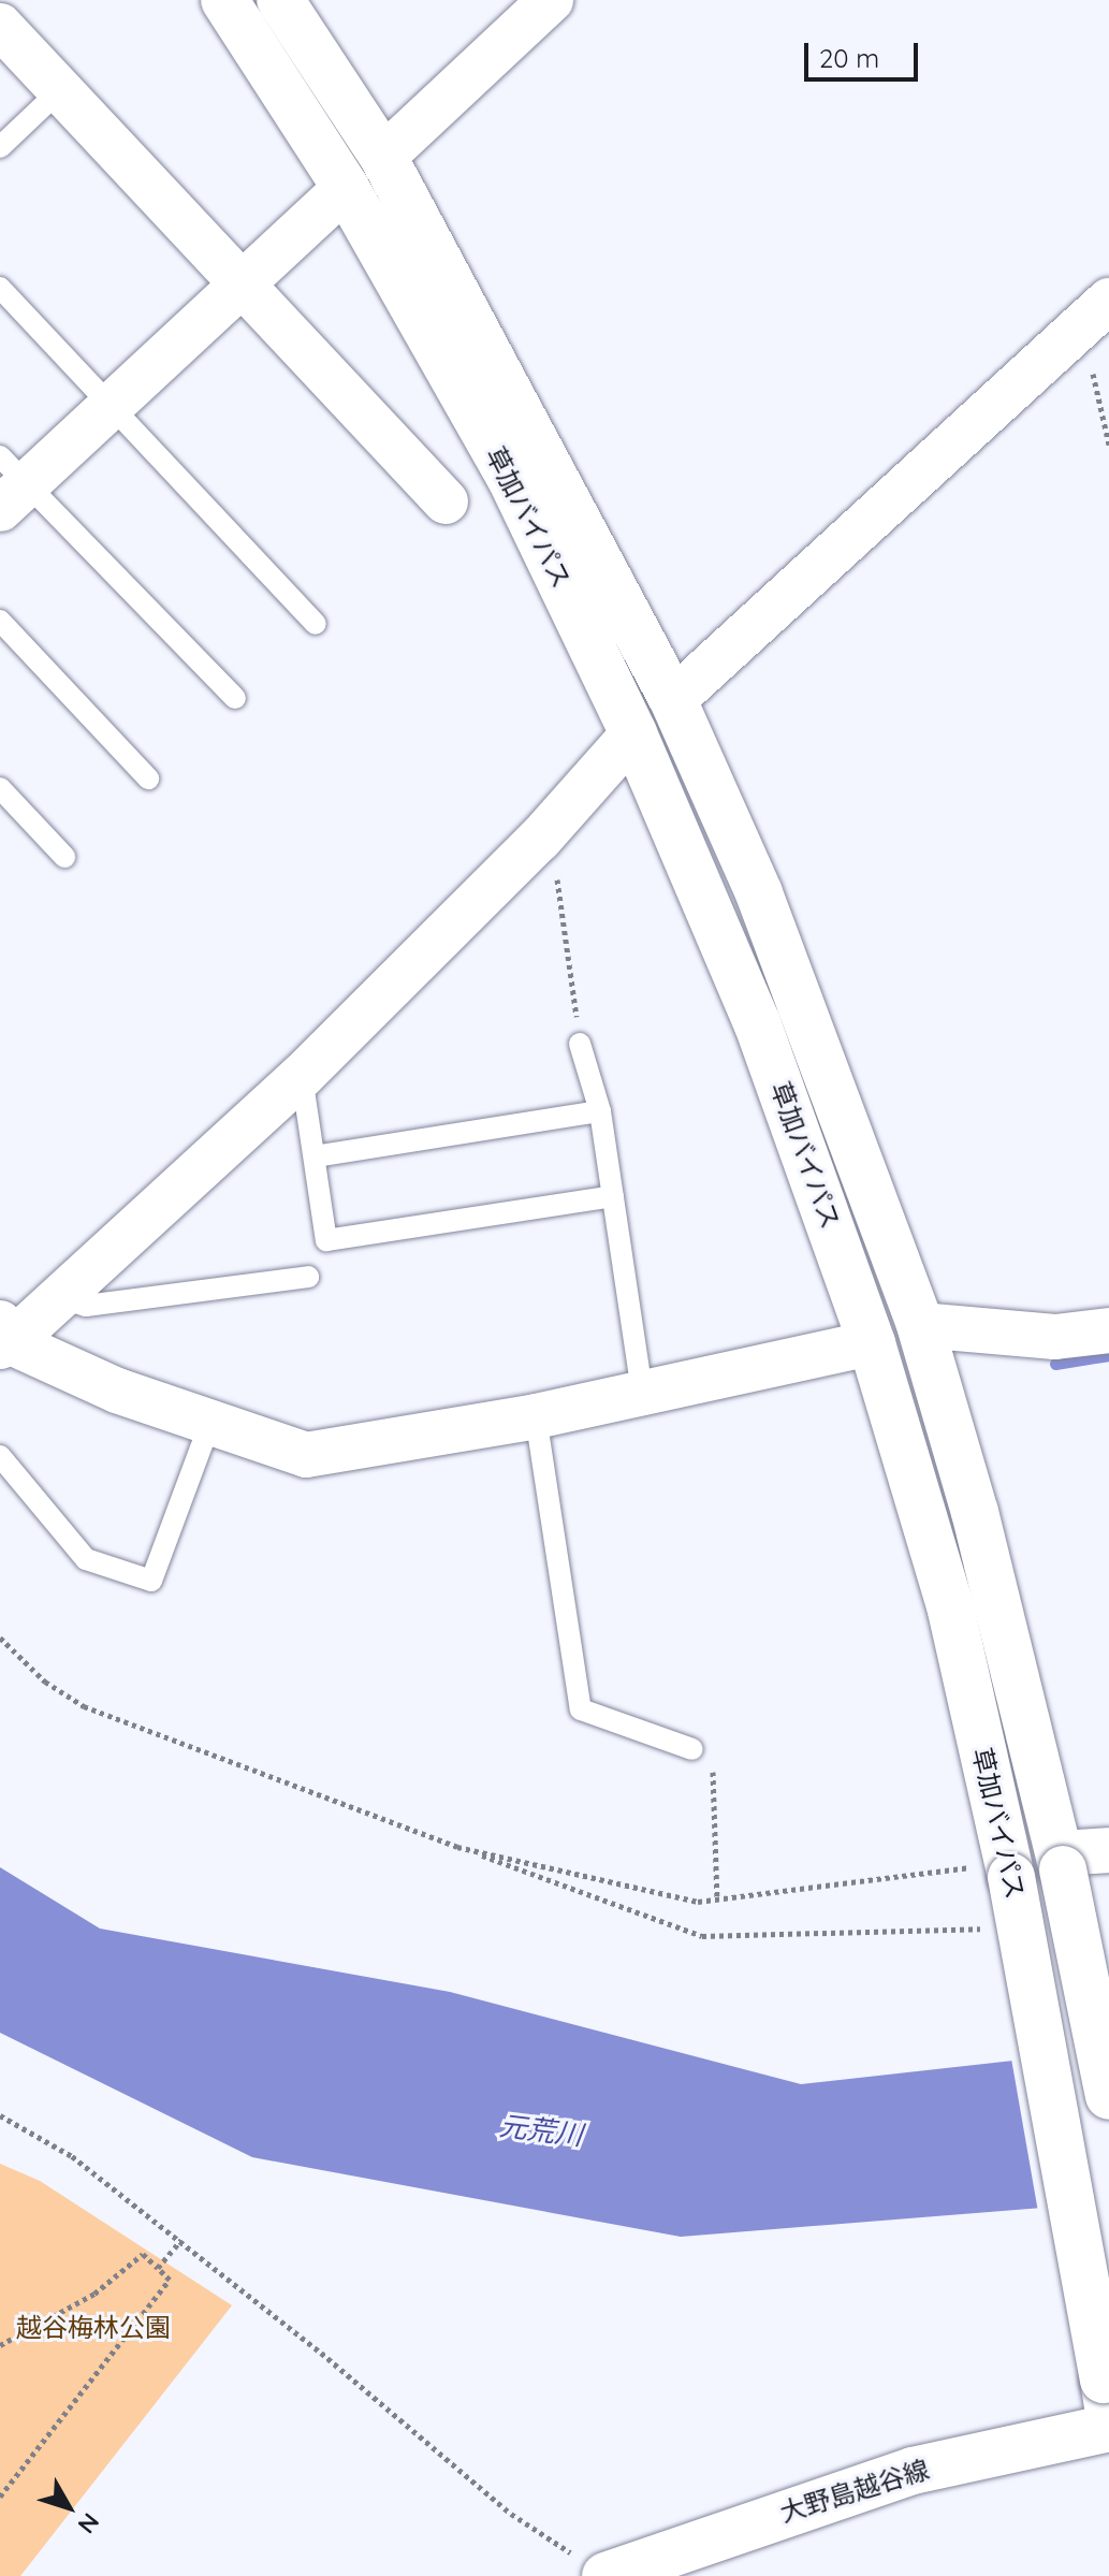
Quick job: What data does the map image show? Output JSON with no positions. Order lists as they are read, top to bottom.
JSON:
{
  "streets": {
    "main road": ["草加バイパス", "大野島越谷線"]
  },
  "water": ["元荒川"],
  "parks": ["越谷梅林公園"],
  "scale_bar": "20 m",
  "north": "bottom right"
}
